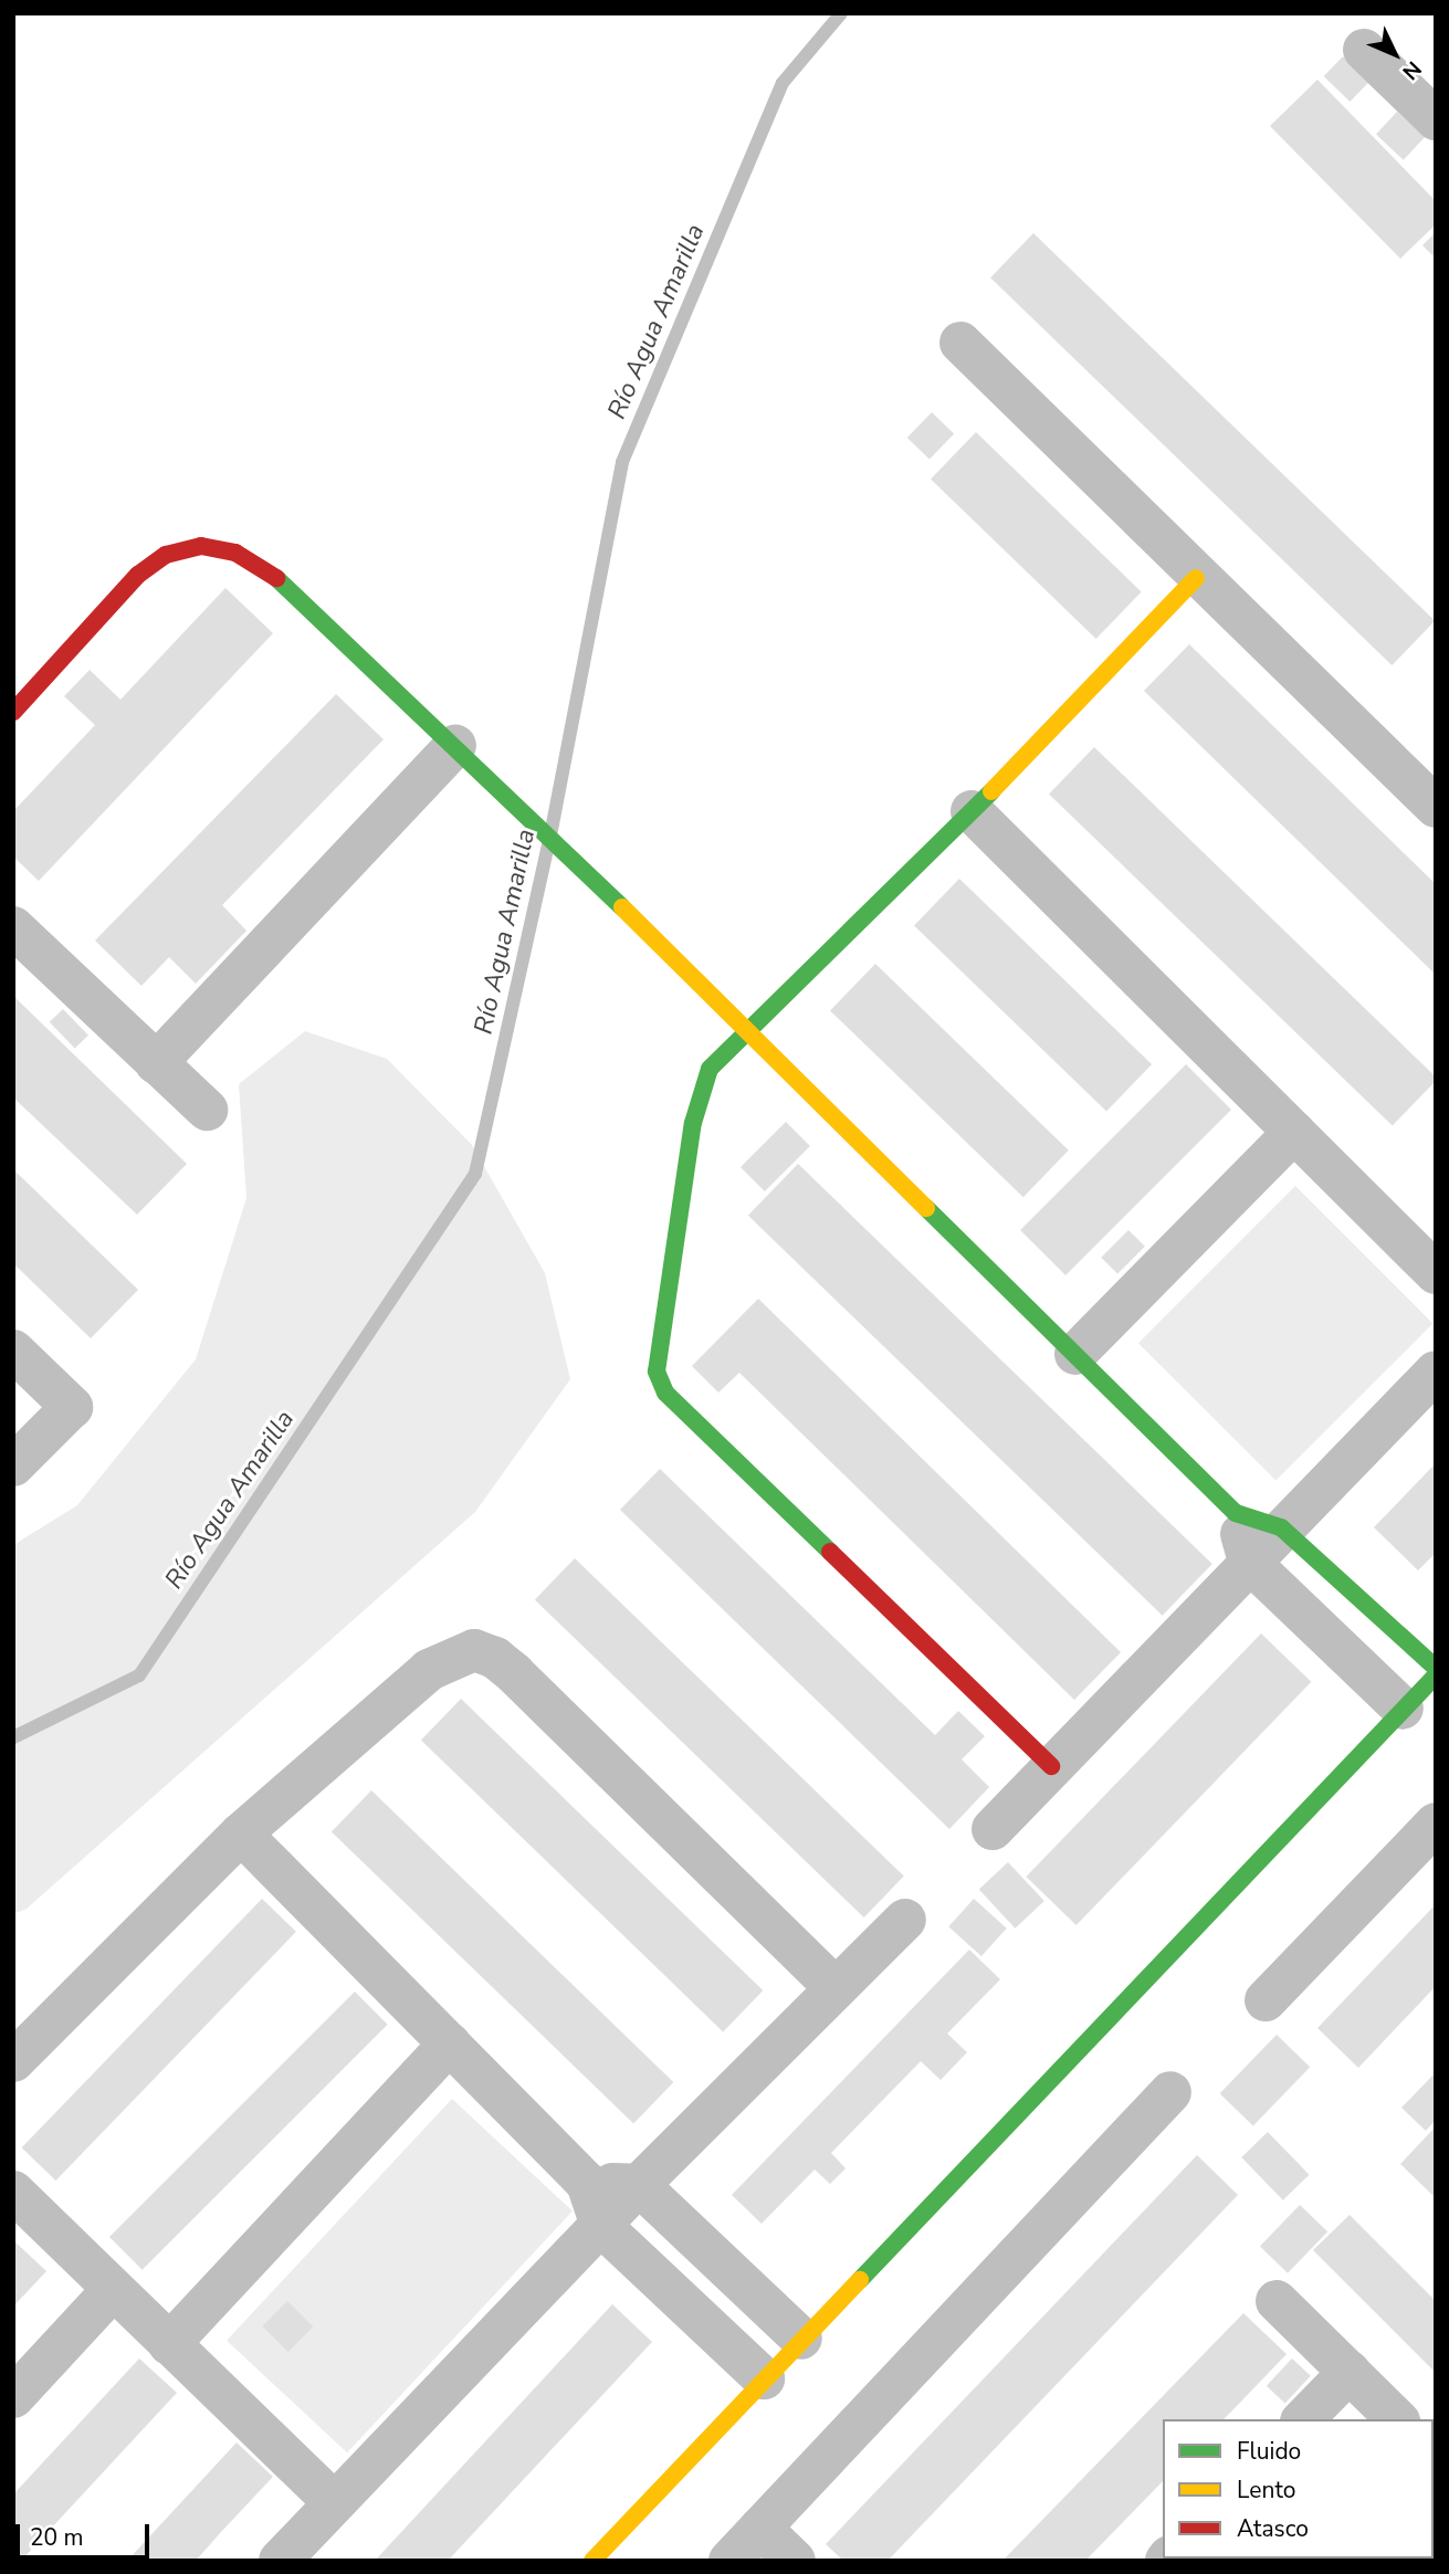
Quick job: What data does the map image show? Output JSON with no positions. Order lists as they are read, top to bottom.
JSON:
{
  "water": ["Río Agua Amarilla"],
  "legend": ["Fluido", "Lento", "Atasco"],
  "scale_bar": "20 m",
  "north": "bottom right"
}
